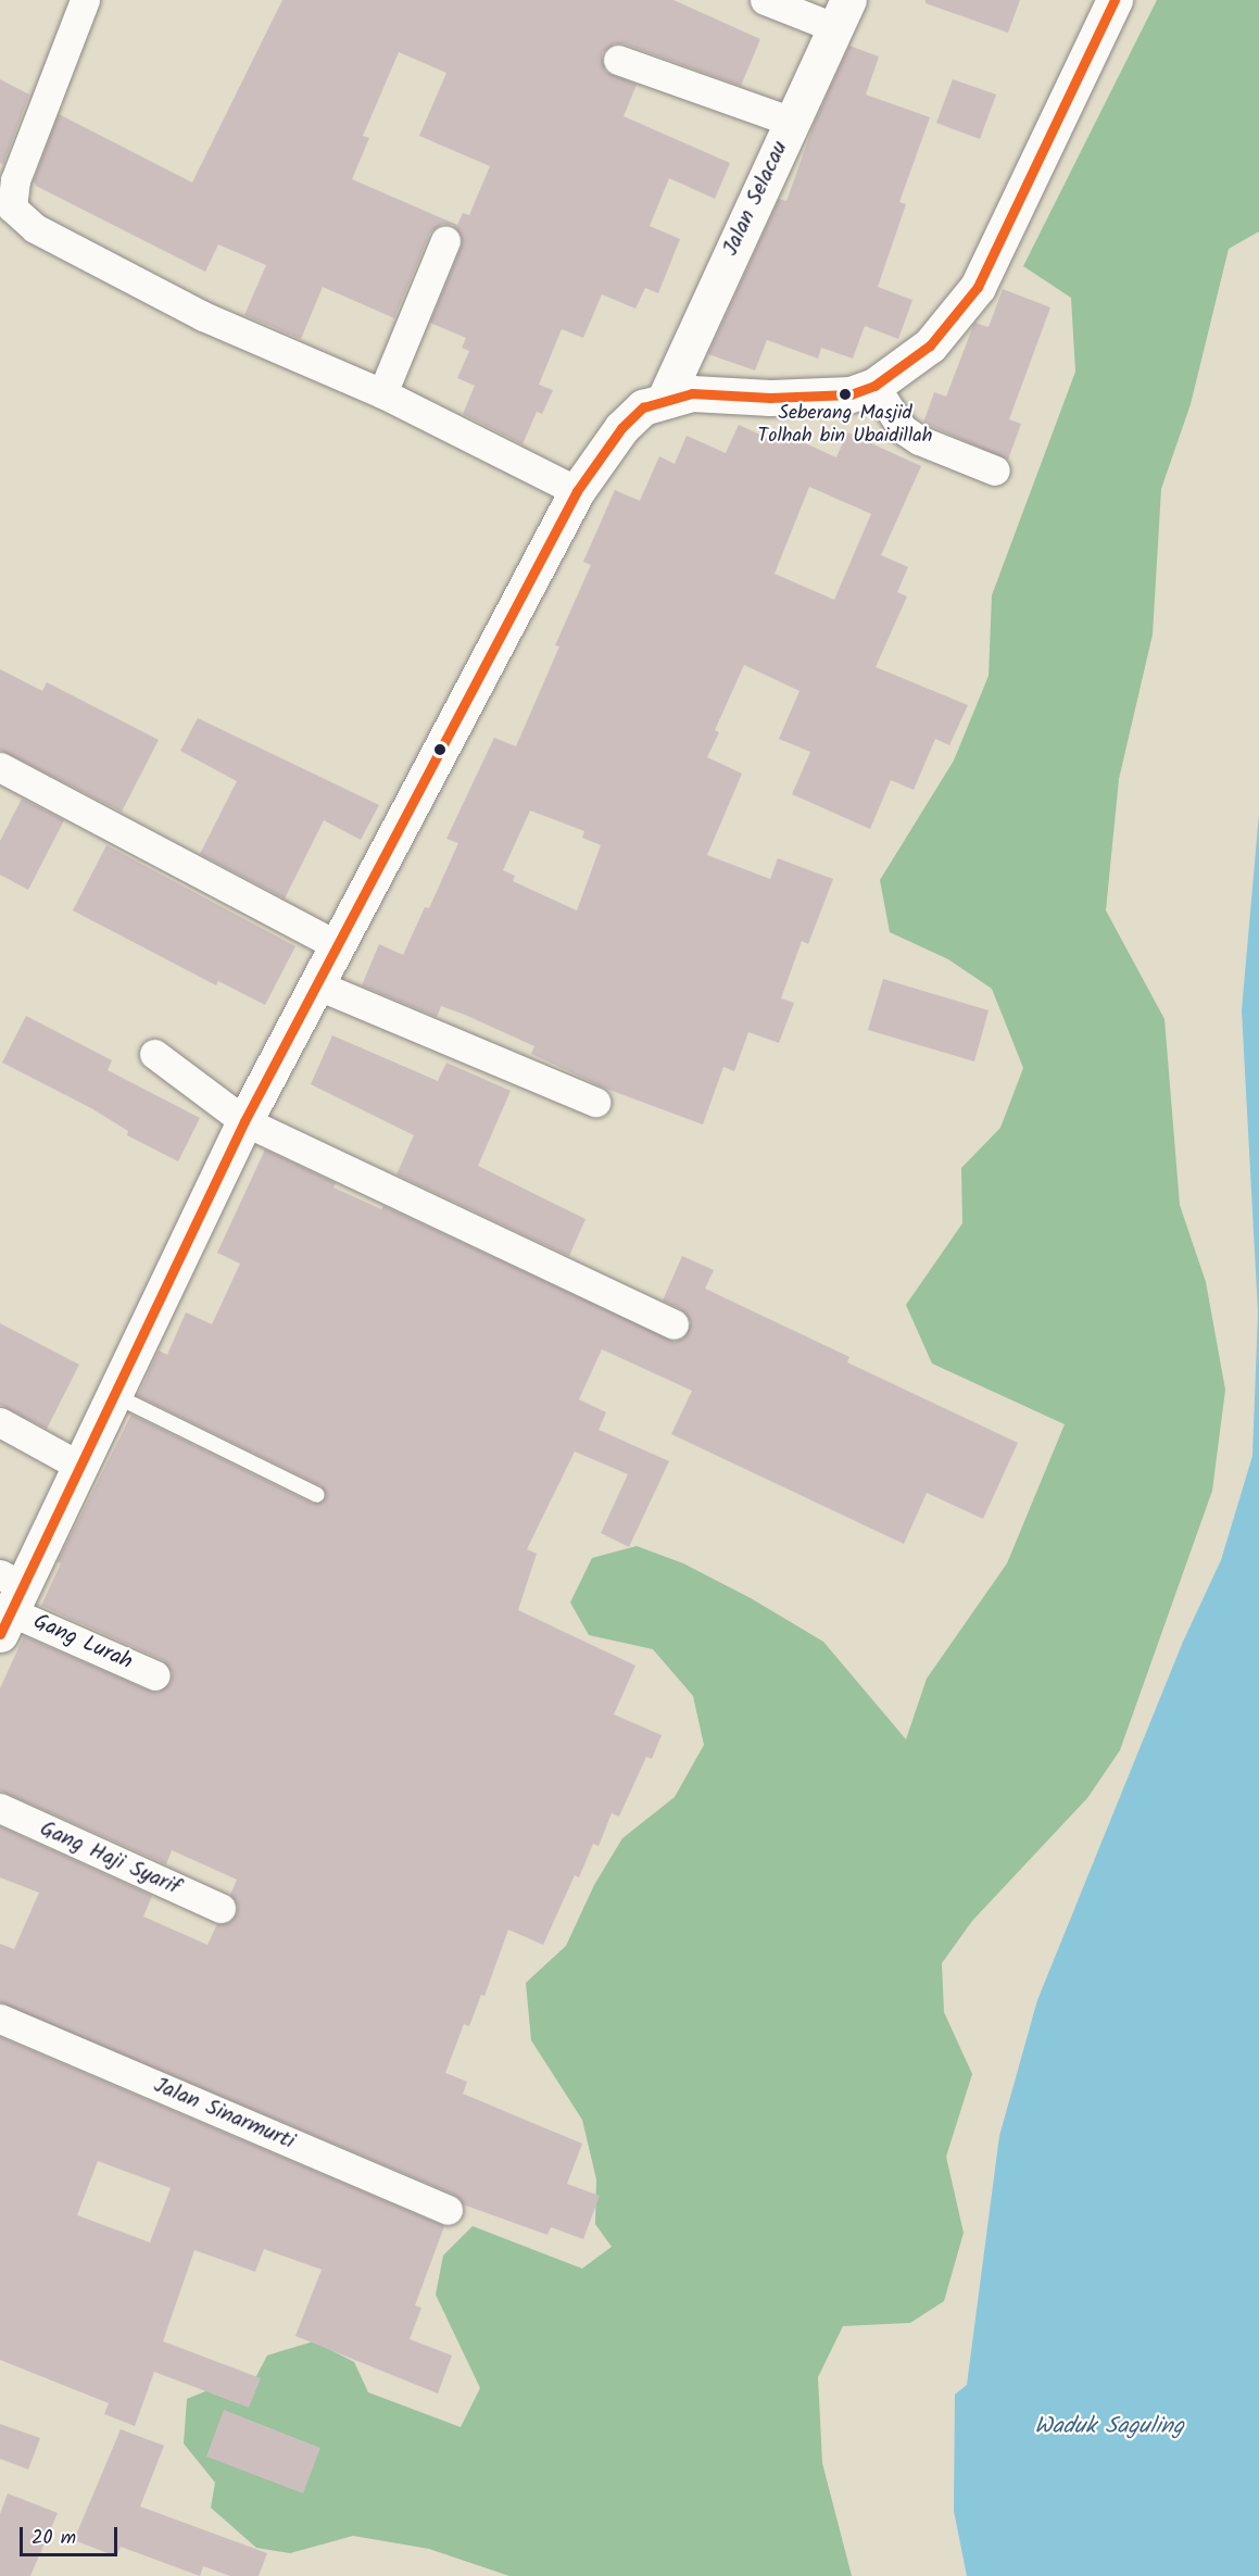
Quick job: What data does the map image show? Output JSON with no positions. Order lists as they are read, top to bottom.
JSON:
{
  "streets": {
    "main road": ["Jalan Selacau"],
    "street": ["Gang Lurah", "Gang Haji Syarif", "Jalan Sinarmurti"]
  },
  "water": ["Waduk Saguling"],
  "places": ["Seberang Masjid Tolhah bin Ubaidillah"],
  "scale_bar": "20 m"
}
